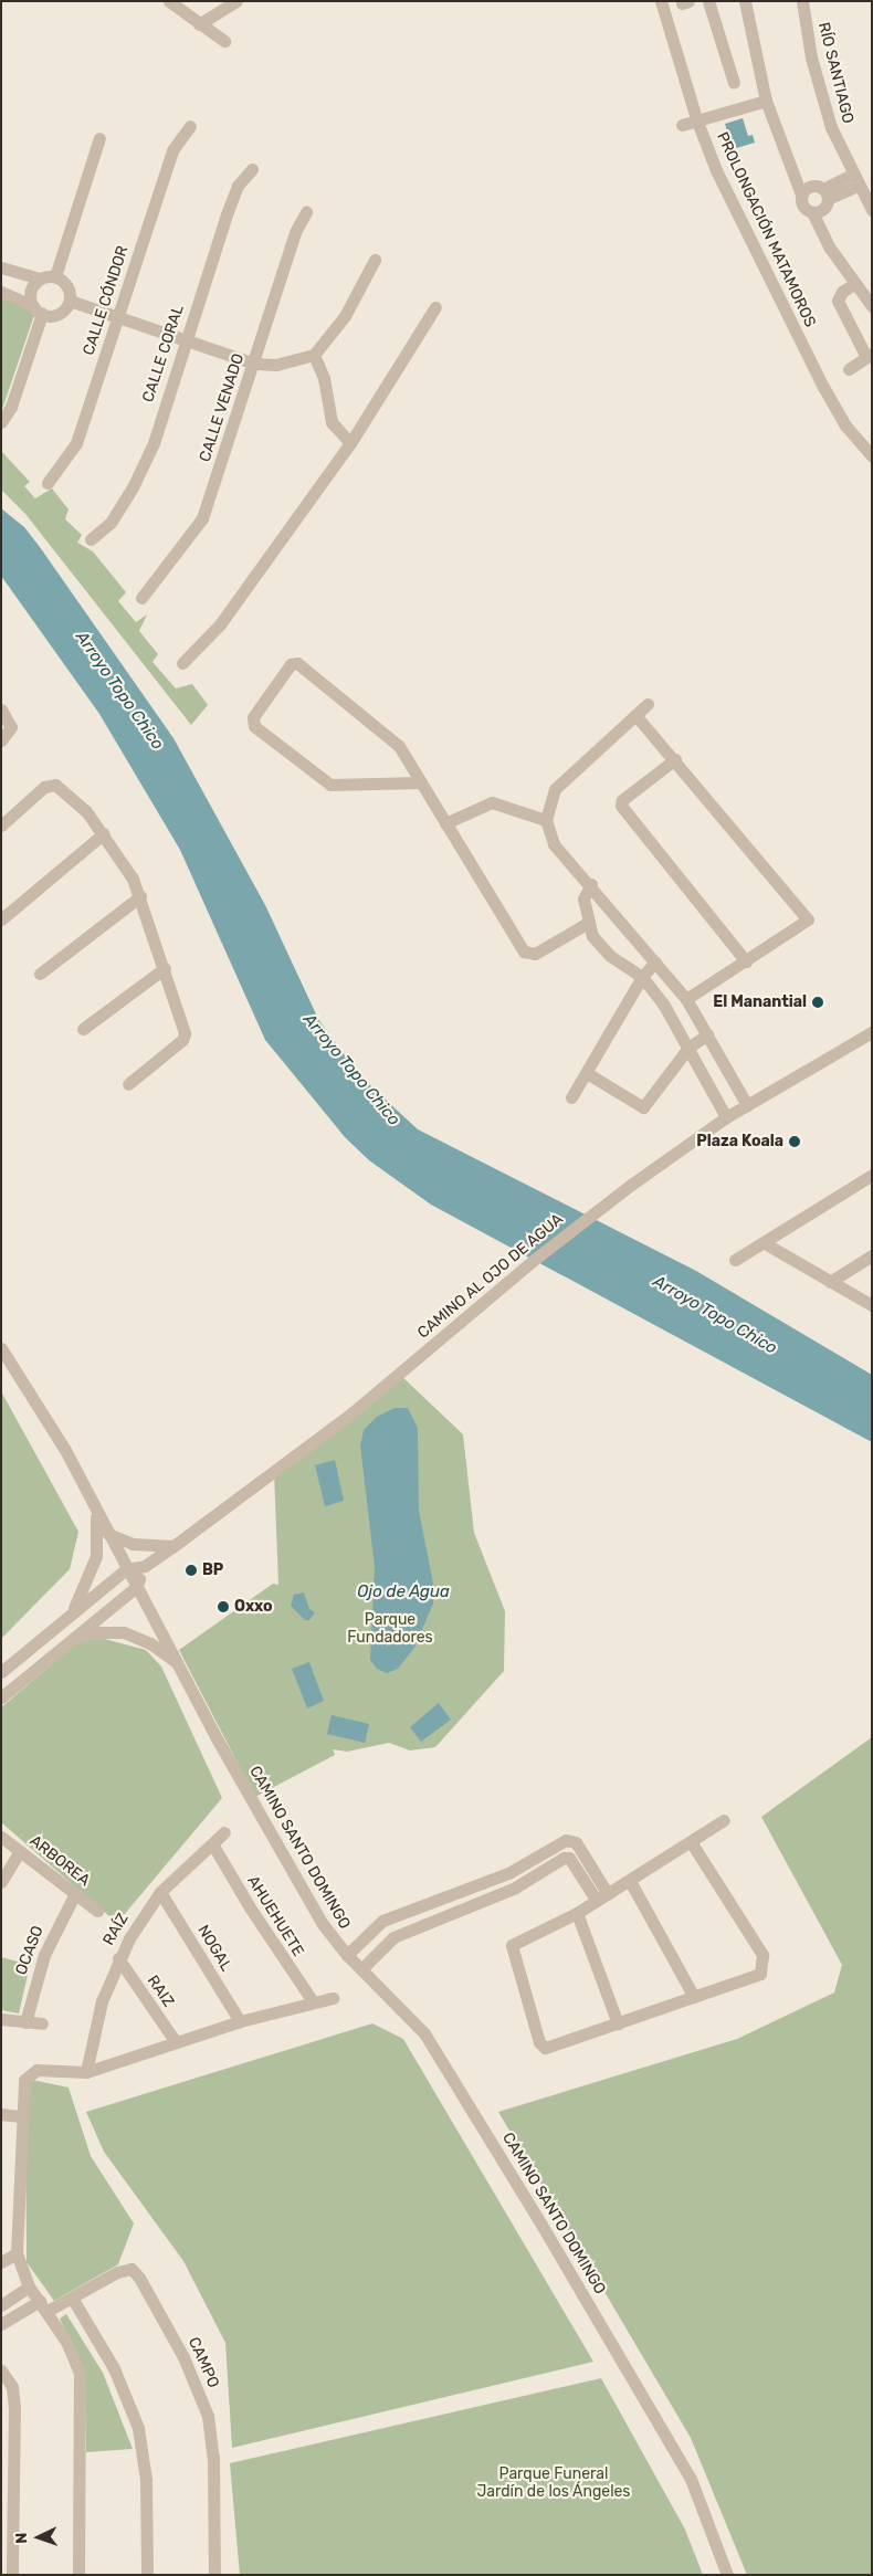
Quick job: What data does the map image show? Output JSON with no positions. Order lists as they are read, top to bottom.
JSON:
{
  "streets": {
    "street": [
      "RÍO SANTIAGO",
      "PROLONGACIÓN MATAMOROS",
      "CALLE CÓNDOR",
      "CALLE CORAL",
      "CALLE VENADO",
      "CAMINO AL OJO DE AGUA",
      "CAMINO SANTO DOMINGO",
      "ARBOREA",
      "AHUEHUETE",
      "RAÍZ",
      "NOGAL",
      "OCASO",
      "RAIZ",
      "CAMPO"
    ]
  },
  "crossings": [
    ["CAMINO AL OJO DE AGUA", "CAMINO SANTO DOMINGO"],
    ["ARBOREA", "OCASO"],
    ["AHUEHUETE", "RAÍZ"],
    ["RAÍZ", "NOGAL"],
    ["RAÍZ", "RAIZ"]
  ],
  "water": ["Arroyo Topo Chico", "Ojo de Agua"],
  "parks": ["Parque Fundadores", "Parque Funeral Jardín de los Ángeles"],
  "places": [
    "El Manantial",
    "Plaza Koala",
    "BP",
    "Oxxo"
  ],
  "north": "left"
}
